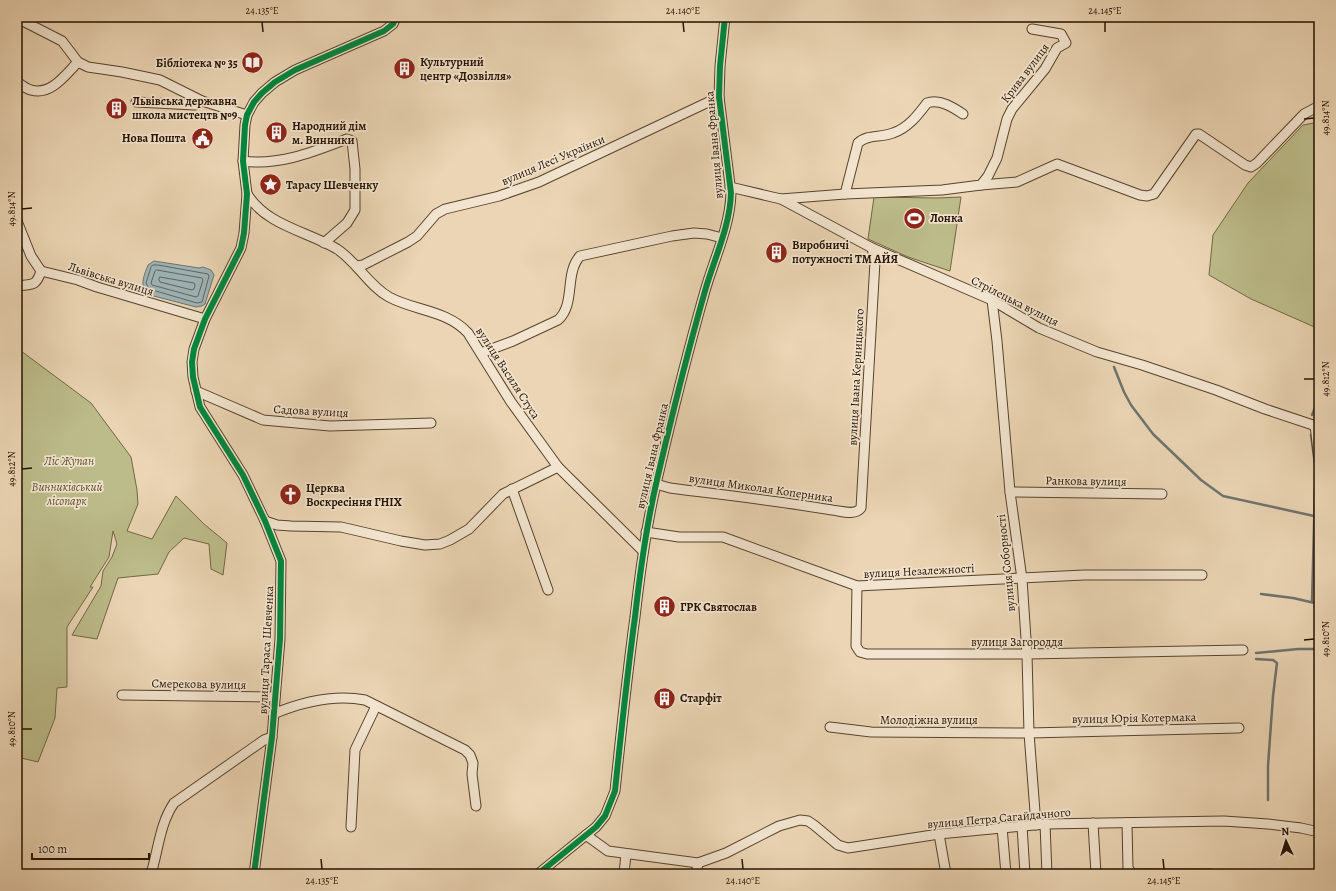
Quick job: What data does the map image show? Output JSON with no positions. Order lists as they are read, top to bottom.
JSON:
{
  "streets": {
    "street": [
      "Крива вулиця",
      "вулиця Івана Франка",
      "вулиця Лесі Українки",
      "Львівська вулиця",
      "Стрілецька вулиця",
      "вулиця Василя Стуса",
      "вулиця Івана Керницького",
      "Садова вулиця",
      "Ранкова вулиця",
      "вулиця Миколая Коперника",
      "вулиця Соборності",
      "вулиця Незалежності",
      "вулиця Загороддя",
      "вулиця Тараса Шевченка",
      "Смерекова вулиця",
      "вулиця Юрія Котермака",
      "Молодіжна вулиця",
      "вулиця Петра Сагайдачного"
    ]
  },
  "crossings": [
    ["вулиця Івана Франка", "вулиця Лесі Українки"],
    ["вулиця Івана Франка", "Стрілецька вулиця"],
    ["вулиця Івана Франка", "вулиця Василя Стуса"],
    ["вулиця Івана Франка", "вулиця Миколая Коперника"],
    ["вулиця Івана Франка", "вулиця Незалежності"],
    ["вулиця Лесі Українки", "вулиця Василя Стуса"],
    ["Львівська вулиця", "вулиця Тараса Шевченка"],
    ["Стрілецька вулиця", "вулиця Івана Керницького"],
    ["Стрілецька вулиця", "вулиця Соборності"],
    ["вулиця Василя Стуса", "вулиця Тараса Шевченка"],
    ["вулиця Івана Керницького", "вулиця Миколая Коперника"],
    ["Садова вулиця", "вулиця Тараса Шевченка"],
    ["Ранкова вулиця", "вулиця Соборності"],
    ["вулиця Соборності", "вулиця Незалежності"],
    ["вулиця Соборності", "вулиця Загороддя"],
    ["вулиця Соборності", "вулиця Юрія Котермака"],
    ["вулиця Соборності", "Молодіжна вулиця"],
    ["вулиця Соборності", "вулиця Петра Сагайдачного"],
    ["вулиця Незалежності", "вулиця Загороддя"],
    ["вулиця Тараса Шевченка", "Смерекова вулиця"],
    ["вулиця Юрія Котермака", "Молодіжна вулиця"]
  ],
  "parks": ["Ліс Жупан", "Винниківський лісопарк"],
  "places": {
    "library": ["Бібліотека № 35"],
    "building": [
      "Культурний центр «Дозвілля»",
      "Львівська державна школа мистецтв №9",
      "Народний дім м. Винники",
      "Виробничі потужності ТМ АЙЯ",
      "ГРК Святослав",
      "Старфіт"
    ],
    "public building": ["Нова Пошта"],
    "place": ["Тарасу Шевченку"],
    "sports": ["Лонка"],
    "church": ["Церква Воскресіння ГНІХ"]
  },
  "scale_bar": "100 m",
  "north": "top",
  "coordinates": [
    "24.135°E",
    "24.140°E",
    "24.145°E",
    "49.814°N",
    "49.812°N",
    "49.810°N"
  ]
}
